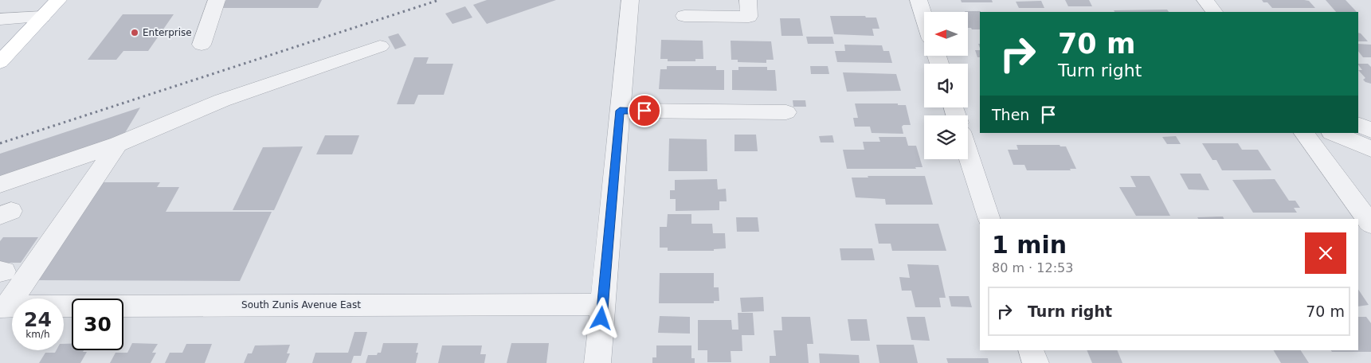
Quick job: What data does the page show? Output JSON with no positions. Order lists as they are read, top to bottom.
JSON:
{
  "streets": {
    "street": ["South Zunis Avenue East"]
  },
  "places": ["Enterprise"],
  "north": "left",
  "page": {
    "turn": ["70 m", "Turn right"],
    "then": "Then",
    "heading": ["1 min", "80 m · 12:53"],
    "list": [
      {
        "name": "Turn right",
        "value": "70 m"
      }
    ],
    "speed": "24 km/h",
    "limit": "30"
  }
}
